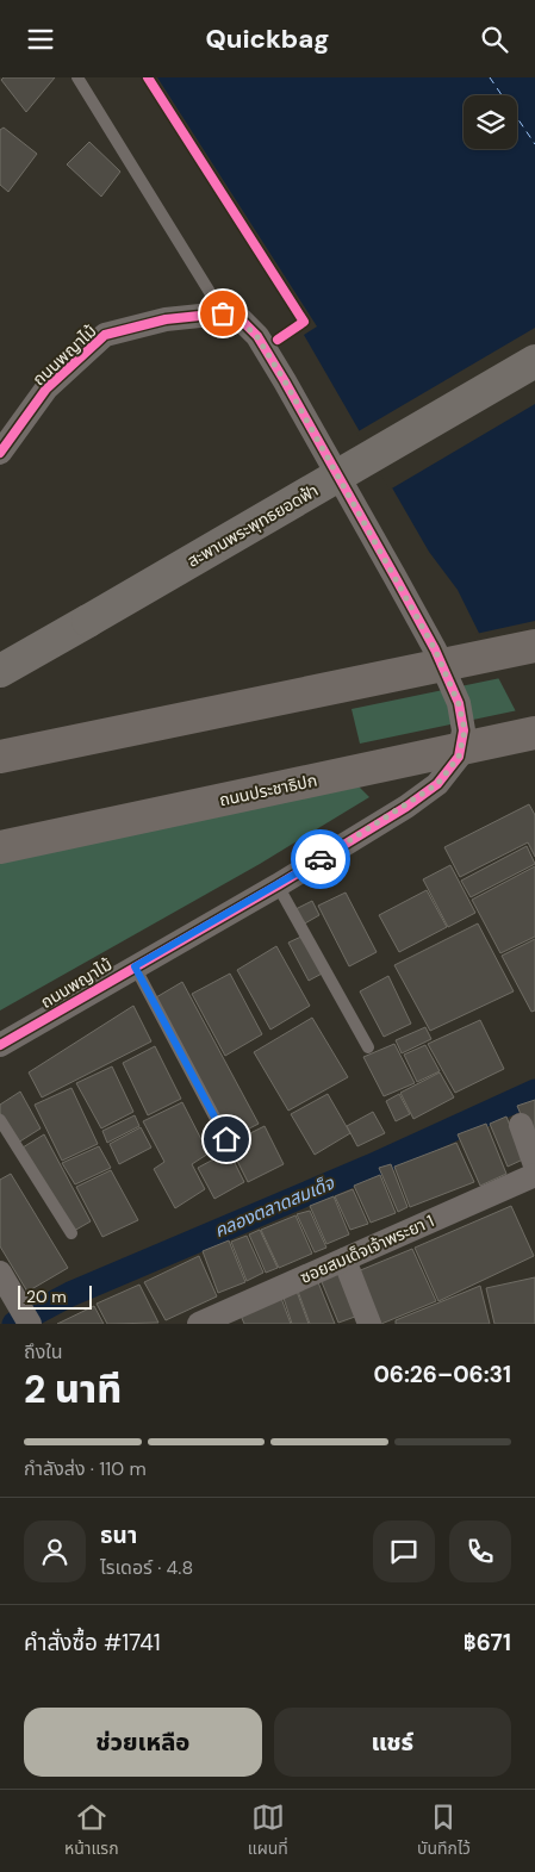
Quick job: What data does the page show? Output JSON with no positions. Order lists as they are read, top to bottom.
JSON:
{
  "streets": {
    "main road": ["สะพานพระพุทธยอดฟ้า", "ถนนประชาธิปก"],
    "street": ["ถนนพญาไม้", "ซอยสมเด็จเจ้าพระยา 1"]
  },
  "water": ["คลองตลาดสมเด็จ"],
  "scale_bar": "20 m",
  "page": {
    "header": "Quickbag",
    "scale": "20 m",
    "heading": ["2 นาที", "ถึงใน", "06:26–06:31"],
    "panel": [
      "ธนา",
      "ไรเดอร์ · 4.8",
      "คำสั่งซื้อ #1741",
      "฿671"
    ],
    "bar": "กำลังส่ง · 110 m",
    "buttons": ["ช่วยเหลือ", "แชร์"],
    "tabs": ["หน้าแรก", "แผนที่", "บันทึกไว้"]
  }
}
